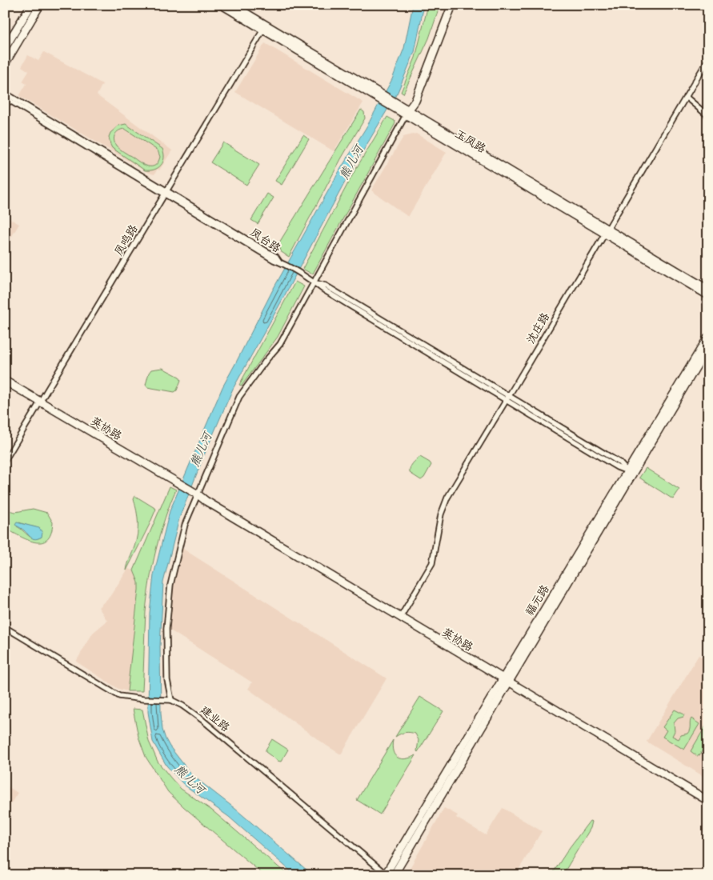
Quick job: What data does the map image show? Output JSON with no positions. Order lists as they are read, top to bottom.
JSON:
{
  "streets": {
    "street": [
      "玉凤路",
      "凤鸣路",
      "凤台路",
      "沈庄路",
      "英协路",
      "福元路",
      "建业路"
    ]
  },
  "crossings": [
    ["玉凤路", "凤鸣路"],
    ["玉凤路", "沈庄路"],
    ["凤鸣路", "凤台路"],
    ["凤鸣路", "英协路"],
    ["凤台路", "沈庄路"],
    ["凤台路", "福元路"],
    ["沈庄路", "英协路"],
    ["英协路", "福元路"],
    ["福元路", "建业路"]
  ],
  "water": ["熊儿河"]
}
